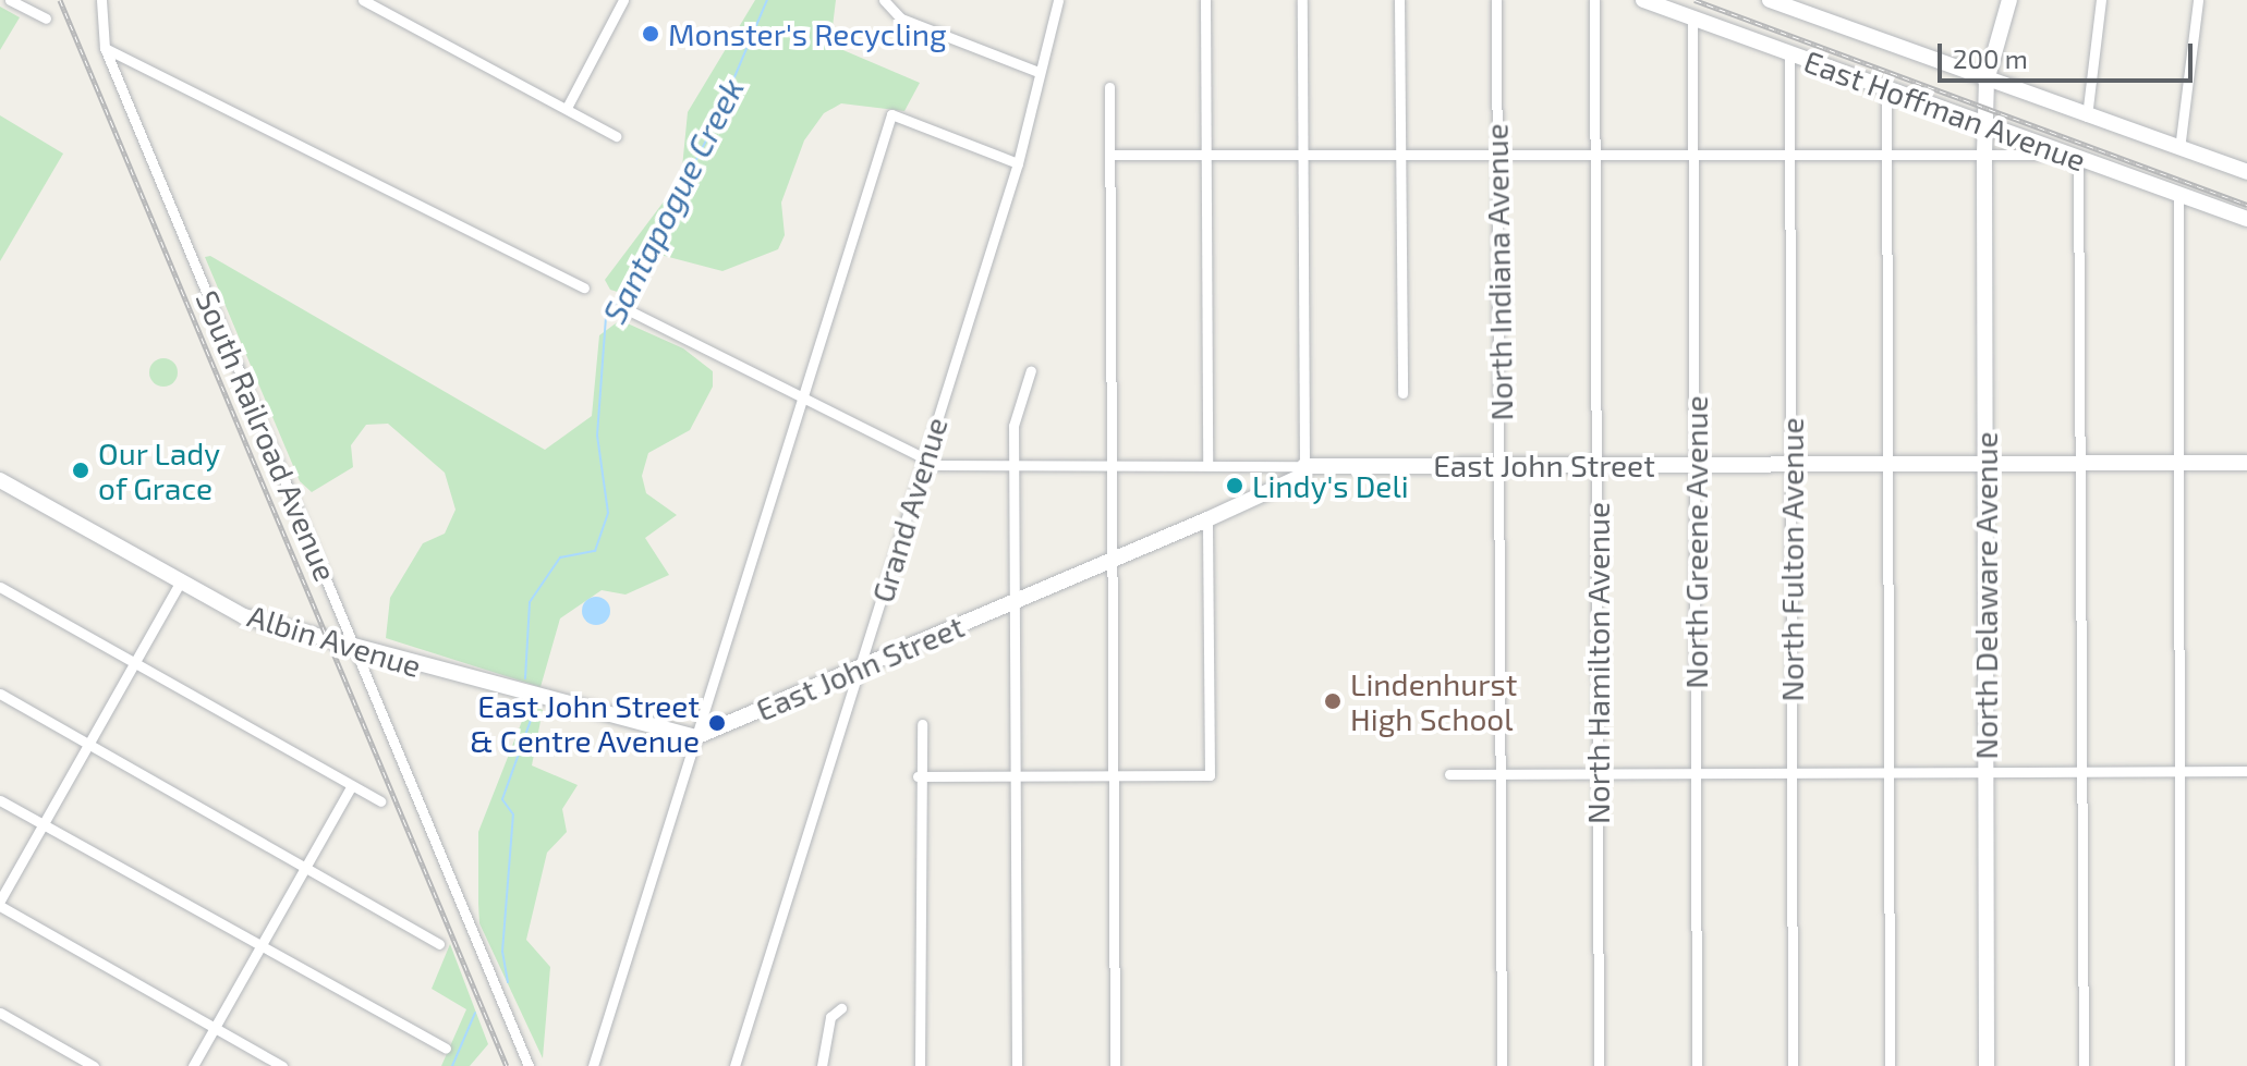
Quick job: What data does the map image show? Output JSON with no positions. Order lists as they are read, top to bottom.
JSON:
{
  "streets": {
    "street": [
      "East Hoffman Avenue",
      "North Indiana Avenue",
      "South Railroad Avenue",
      "East John Street",
      "Grand Avenue",
      "North Greene Avenue",
      "North Fulton Avenue",
      "North Delaware Avenue",
      "Albin Avenue",
      "North Hamilton Avenue"
    ]
  },
  "crossings": [
    ["East Hoffman Avenue", "North Greene Avenue"],
    ["East Hoffman Avenue", "North Fulton Avenue"],
    ["East Hoffman Avenue", "North Delaware Avenue"],
    ["North Indiana Avenue", "East John Street"],
    ["South Railroad Avenue", "Albin Avenue"],
    ["East John Street", "Grand Avenue"],
    ["East John Street", "North Greene Avenue"],
    ["East John Street", "North Fulton Avenue"],
    ["East John Street", "North Delaware Avenue"],
    ["East John Street", "Albin Avenue"],
    ["East John Street", "North Hamilton Avenue"]
  ],
  "water": ["Santapogue Creek"],
  "places": [
    "Monster's Recycling",
    "Our Lady of Grace",
    "Lindy's Deli",
    "Lindenhurst High School",
    "East John Street & Centre Avenue"
  ],
  "scale_bar": "200 m"
}
